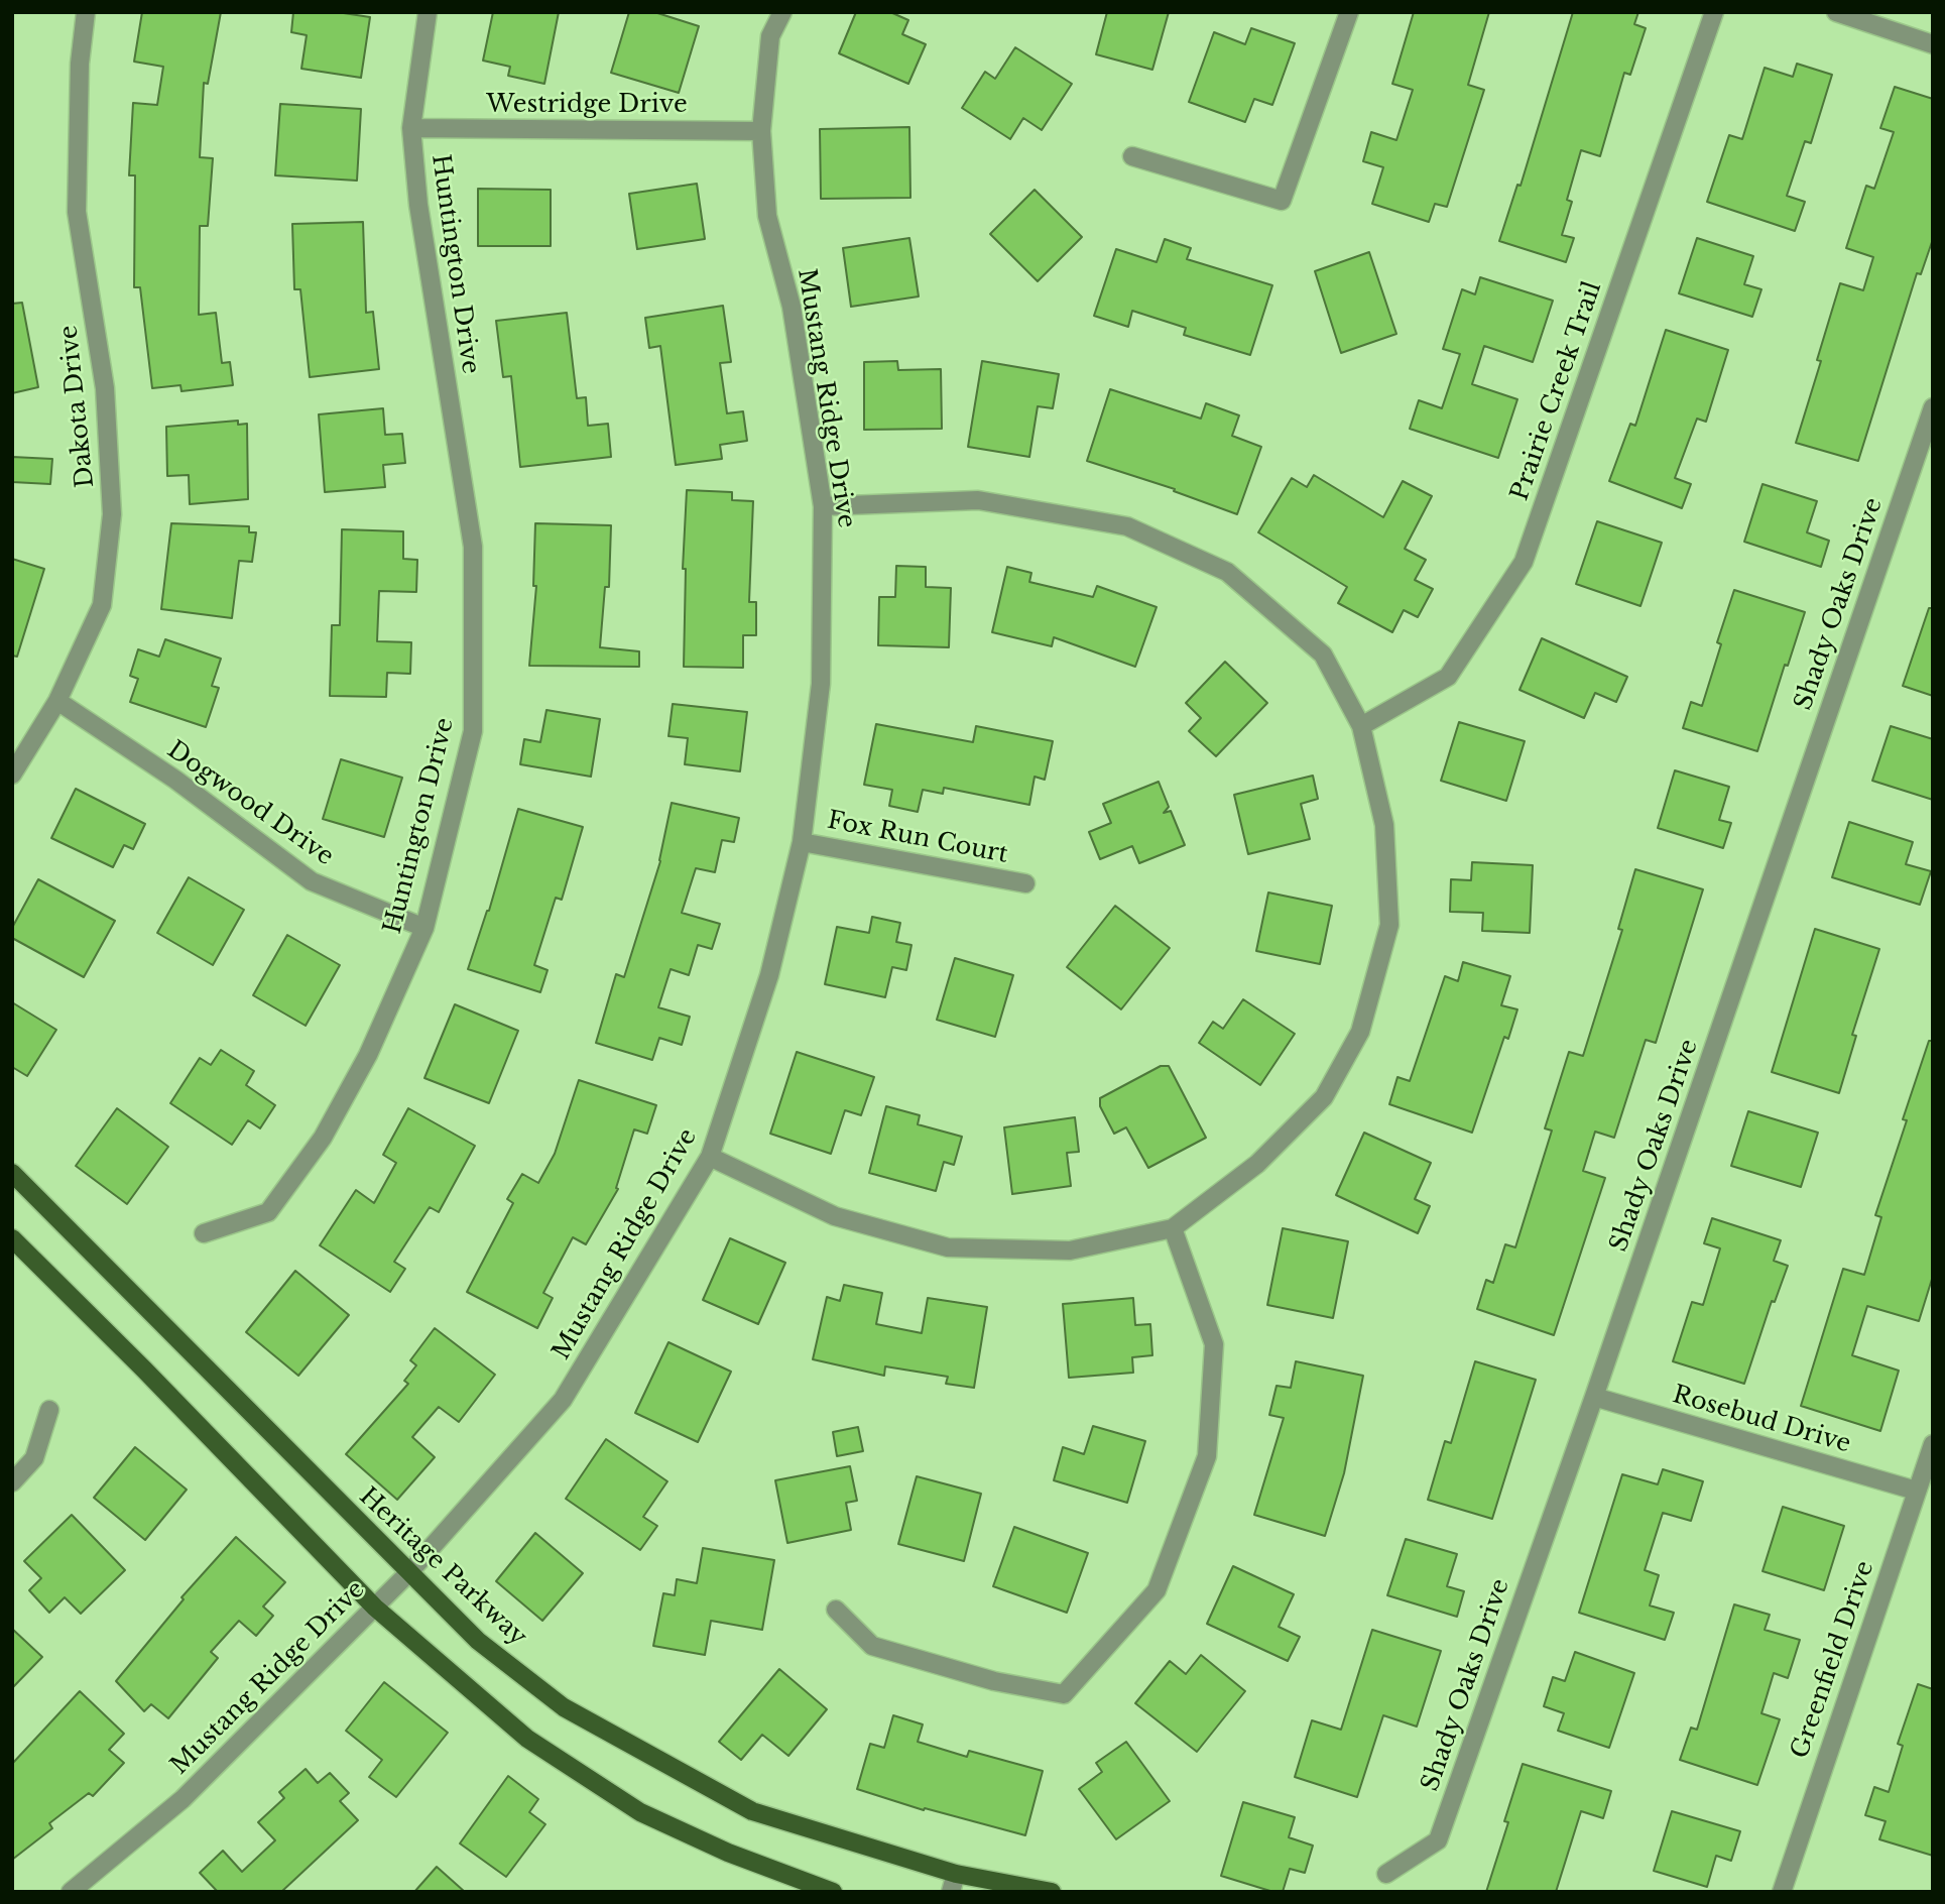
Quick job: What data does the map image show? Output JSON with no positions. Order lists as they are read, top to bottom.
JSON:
{
  "streets": {
    "main road": ["Heritage Parkway"],
    "street": [
      "Westridge Drive",
      "Huntington Drive",
      "Prairie Creek Trail",
      "Mustang Ridge Drive",
      "Dakota Drive",
      "Shady Oaks Drive",
      "Dogwood Drive",
      "Fox Run Court",
      "Rosebud Drive",
      "Greenfield Drive"
    ]
  },
  "crossings": [
    ["Westridge Drive", "Huntington Drive"],
    ["Westridge Drive", "Mustang Ridge Drive"],
    ["Huntington Drive", "Dogwood Drive"],
    ["Mustang Ridge Drive", "Fox Run Court"],
    ["Mustang Ridge Drive", "Heritage Parkway"],
    ["Dakota Drive", "Dogwood Drive"],
    ["Shady Oaks Drive", "Rosebud Drive"],
    ["Rosebud Drive", "Greenfield Drive"]
  ]
}
